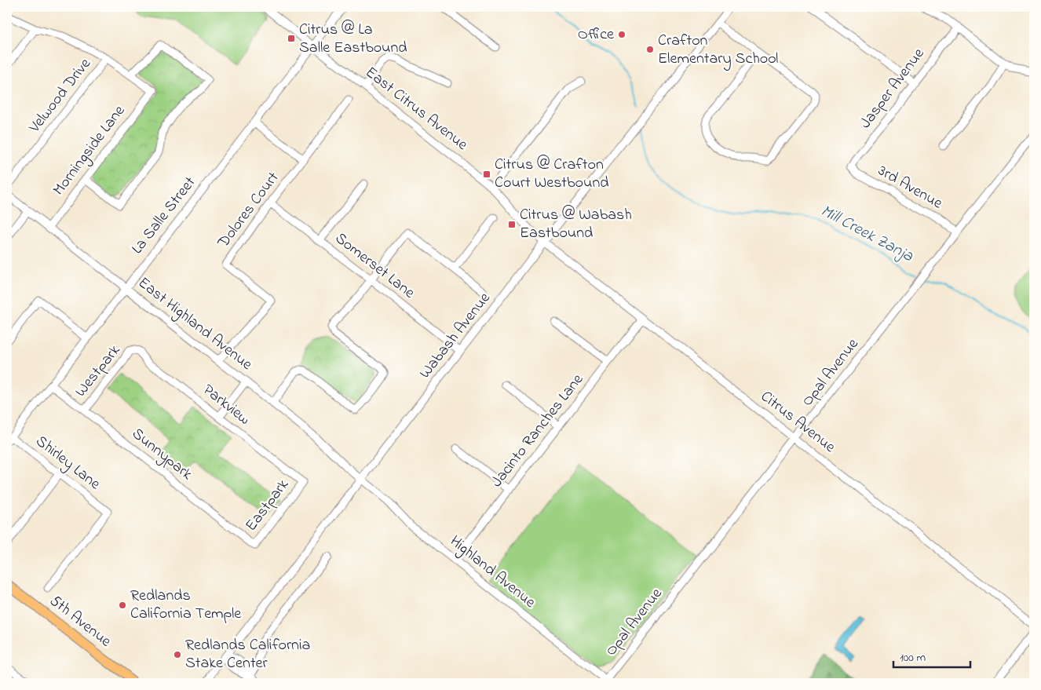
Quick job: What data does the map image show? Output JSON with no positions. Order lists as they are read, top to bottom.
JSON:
{
  "streets": {
    "main road": ["5th Avenue"],
    "street": [
      "Jasper Avenue",
      "Velwood Drive",
      "East Citrus Avenue",
      "Morningside Lane",
      "3rd Avenue",
      "Dolores Court",
      "La Salle Street",
      "Somerset Lane",
      "East Highland Avenue",
      "Wabash Avenue",
      "Westpark",
      "Opal Avenue",
      "Parkview",
      "Citrus Avenue",
      "Jacinto Ranches Lane",
      "Sunnypark",
      "Shirley Lane",
      "Eastpark",
      "Highland Avenue"
    ]
  },
  "crossings": [
    ["Jasper Avenue", "3rd Avenue"],
    ["East Citrus Avenue", "La Salle Street"],
    ["East Citrus Avenue", "Wabash Avenue"],
    ["East Citrus Avenue", "Citrus Avenue"],
    ["Morningside Lane", "East Highland Avenue"],
    ["3rd Avenue", "Opal Avenue"],
    ["Dolores Court", "Somerset Lane"],
    ["Dolores Court", "East Highland Avenue"],
    ["La Salle Street", "East Highland Avenue"],
    ["La Salle Street", "Sunnypark"],
    ["La Salle Street", "Shirley Lane"],
    ["Somerset Lane", "Wabash Avenue"],
    ["East Highland Avenue", "Wabash Avenue"],
    ["East Highland Avenue", "Highland Avenue"],
    ["Wabash Avenue", "Citrus Avenue"],
    ["Wabash Avenue", "Highland Avenue"],
    ["Westpark", "Parkview"],
    ["Westpark", "Sunnypark"],
    ["Opal Avenue", "Citrus Avenue"],
    ["Opal Avenue", "Highland Avenue"],
    ["Parkview", "Eastpark"],
    ["Citrus Avenue", "Jacinto Ranches Lane"],
    ["Jacinto Ranches Lane", "Highland Avenue"],
    ["Sunnypark", "Eastpark"]
  ],
  "water": ["Mill Creek Zanja"],
  "places": {
    "other": [
      "Office",
      "Crafton Elementary School",
      "Redlands California Temple",
      "Redlands California Stake Center"
    ],
    "transit": ["Citrus @ La Salle Eastbound", "Citrus @ Crafton Court Westbound", "Citrus @ Wabash Eastbound"]
  },
  "scale_bar": "100 m"
}
